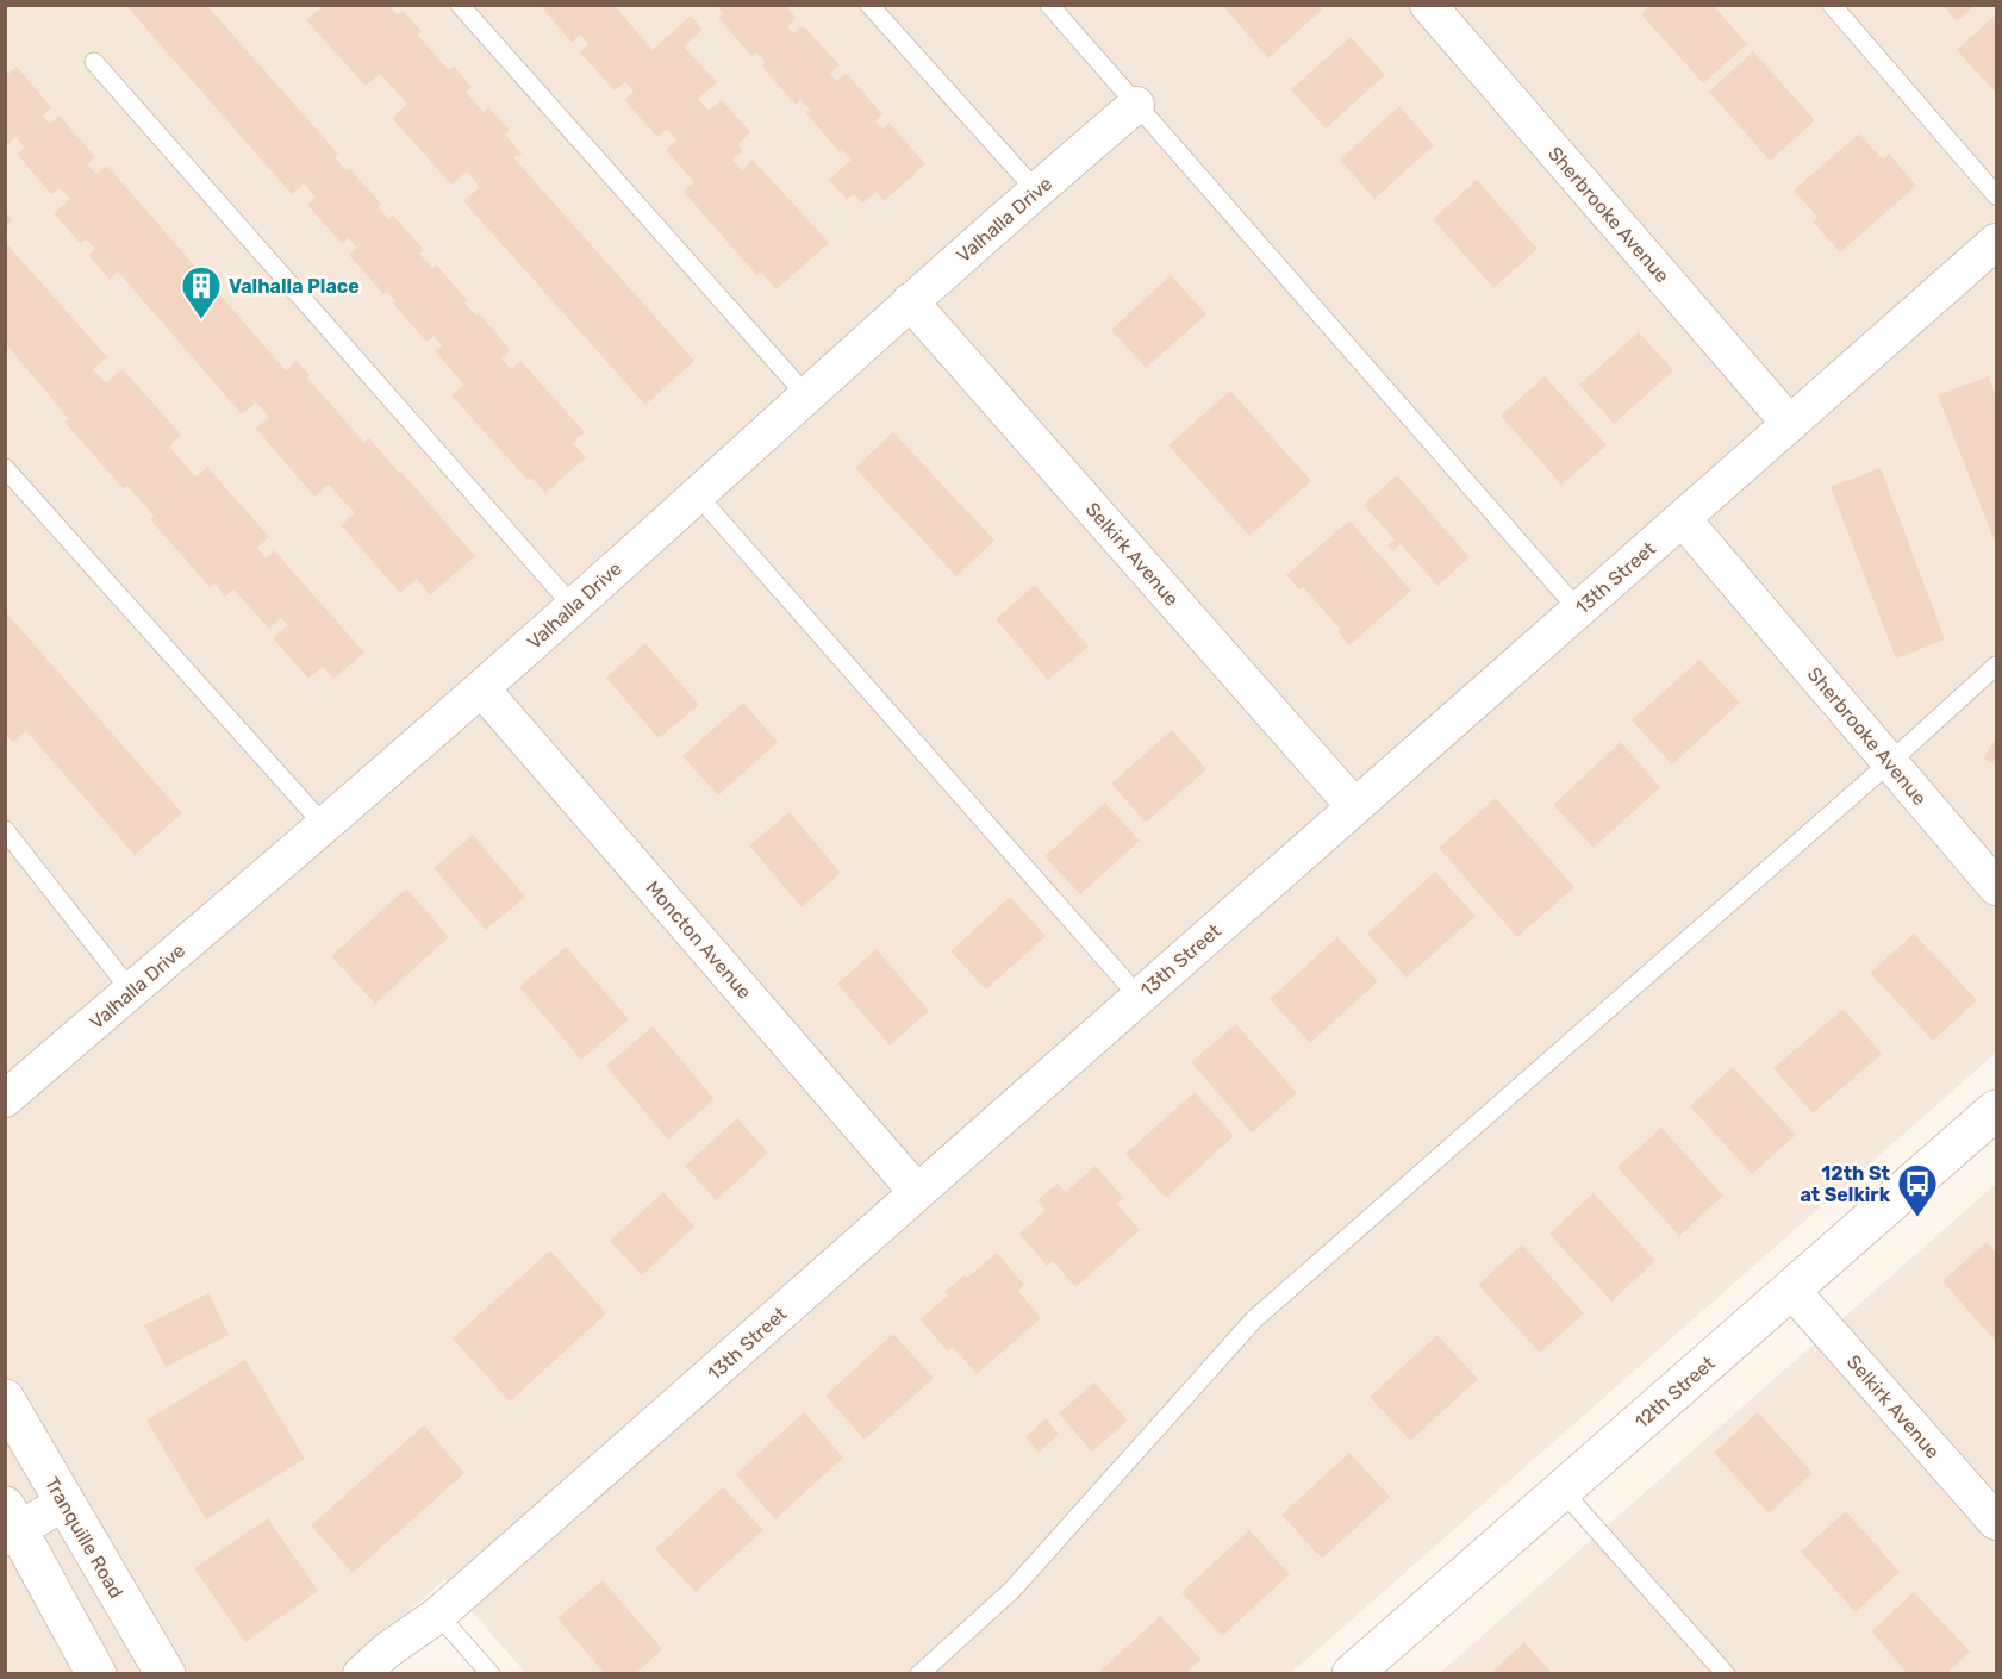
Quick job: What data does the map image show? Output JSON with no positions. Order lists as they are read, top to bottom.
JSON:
{
  "streets": {
    "street": [
      "Sherbrooke Avenue",
      "Valhalla Drive",
      "Selkirk Avenue",
      "13th Street",
      "Moncton Avenue",
      "12th Street",
      "Tranquille Road"
    ]
  },
  "crossings": [
    ["Sherbrooke Avenue", "13th Street"],
    ["Valhalla Drive", "Selkirk Avenue"],
    ["Valhalla Drive", "Moncton Avenue"],
    ["Selkirk Avenue", "13th Street"],
    ["Selkirk Avenue", "12th Street"],
    ["13th Street", "Moncton Avenue"]
  ],
  "places": {
    "building": ["Valhalla Place"],
    "bus stop": ["12th St at Selkirk"]
  }
}
